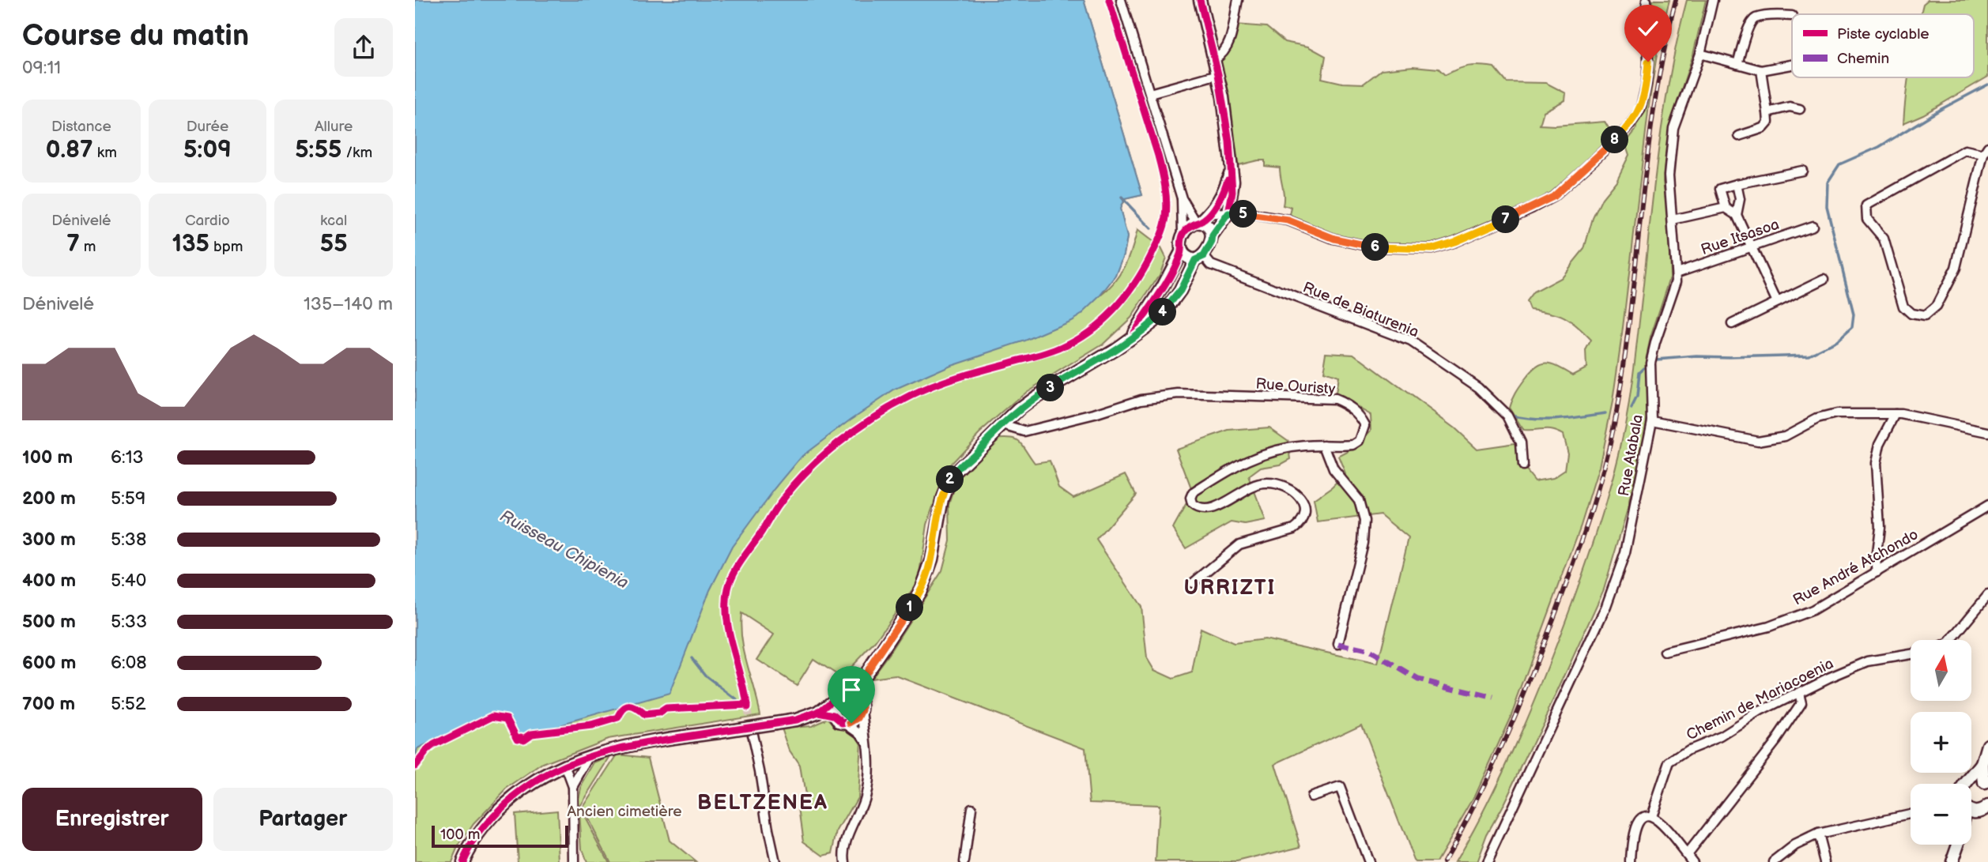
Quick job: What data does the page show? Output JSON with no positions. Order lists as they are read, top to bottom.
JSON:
{
  "streets": {
    "street": [
      "Rue Itsasoa",
      "Rue de Biaturenia",
      "Rue Ouristy",
      "Rue Atabala",
      "Rue André Atchondo",
      "Chemin de Mariacoenia"
    ]
  },
  "crossings": [
    ["Rue Itsasoa", "Rue Atabala"]
  ],
  "districts": ["URRIZTI", "BELTZENEA"],
  "water": ["Ruisseau Chipienia"],
  "parks": ["Ancien cimetière"],
  "legend": ["Piste cyclable", "Chemin"],
  "scale_bar": "100 m",
  "north": "top",
  "page": {
    "heading": ["Course du matin", "09:11"],
    "stats": [
      ["Distance", "0.87 km"],
      ["Durée", "5:09"],
      ["Allure", "5:55 /km"],
      ["Dénivelé", "7 m"],
      ["Cardio", "135 bpm"],
      ["kcal", "55"]
    ],
    "pins": [
      "8",
      "5",
      "7",
      "6",
      "4",
      "3",
      "2",
      "1"
    ],
    "chart": ["Dénivelé", "135–140 m"],
    "list": [
      {
        "name": "100 m",
        "note": "6:13"
      },
      {
        "name": "200 m",
        "note": "5:59"
      },
      {
        "name": "300 m",
        "note": "5:38"
      },
      {
        "name": "400 m",
        "note": "5:40"
      },
      {
        "name": "500 m",
        "note": "5:33"
      },
      {
        "name": "600 m",
        "note": "6:08"
      },
      {
        "name": "700 m",
        "note": "5:52"
      }
    ],
    "map_buttons": ["+", "−"],
    "buttons": ["Enregistrer", "Partager"],
    "scale": "100 m"
  }
}
